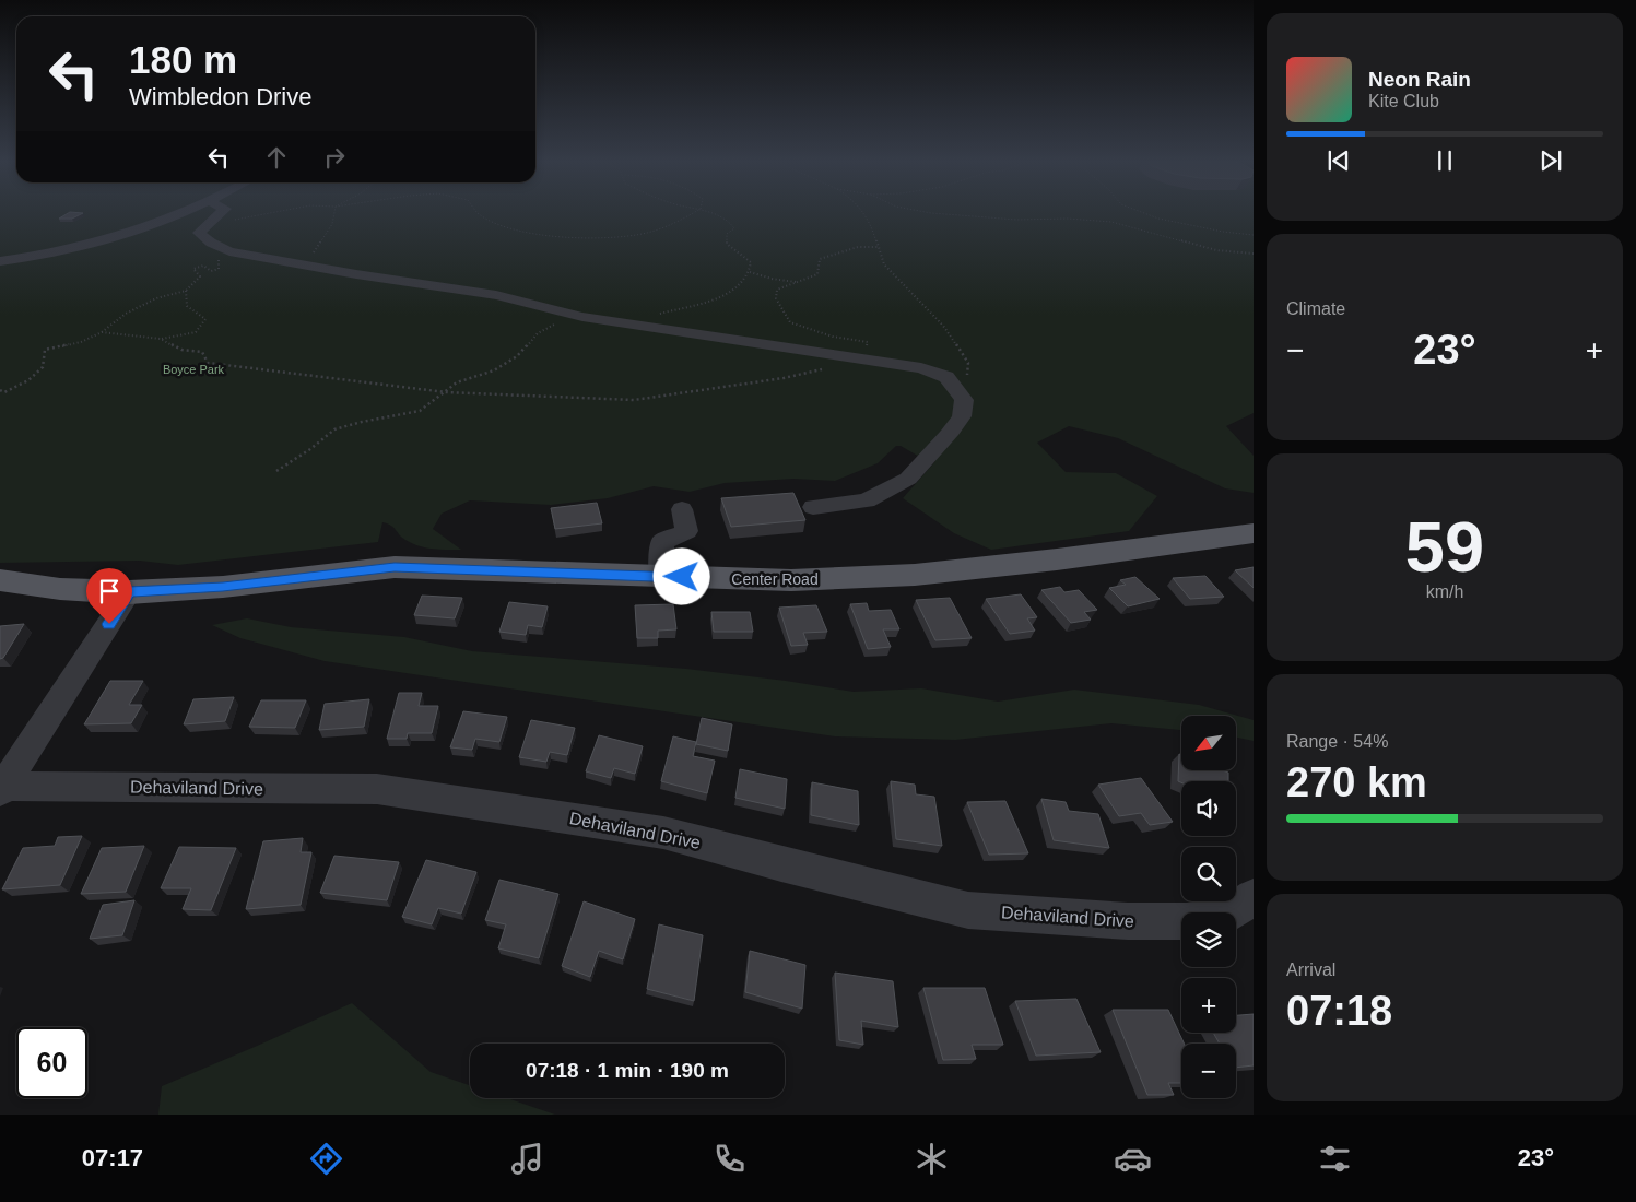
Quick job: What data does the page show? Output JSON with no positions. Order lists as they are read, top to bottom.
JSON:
{
  "streets": {
    "main road": ["Center Road"],
    "street": ["Dehaviland Drive"]
  },
  "parks": ["Boyce Park"],
  "north": "bottom left",
  "page": {
    "turn": ["180 m", "Wimbledon Drive"],
    "song": ["Neon Rain", "Kite Club"],
    "tile": [
      "Climate",
      ["59", "km/h"],
      ["Range · 54%", "270 km"],
      ["Arrival", "07:18"]
    ],
    "heat": ["−", "23°", "+"],
    "map_buttons": ["+", "−"],
    "limit": "60",
    "trip": "07:18 · 1 min · 190 m",
    "tabs": ["07:17", "23°"]
  }
}
